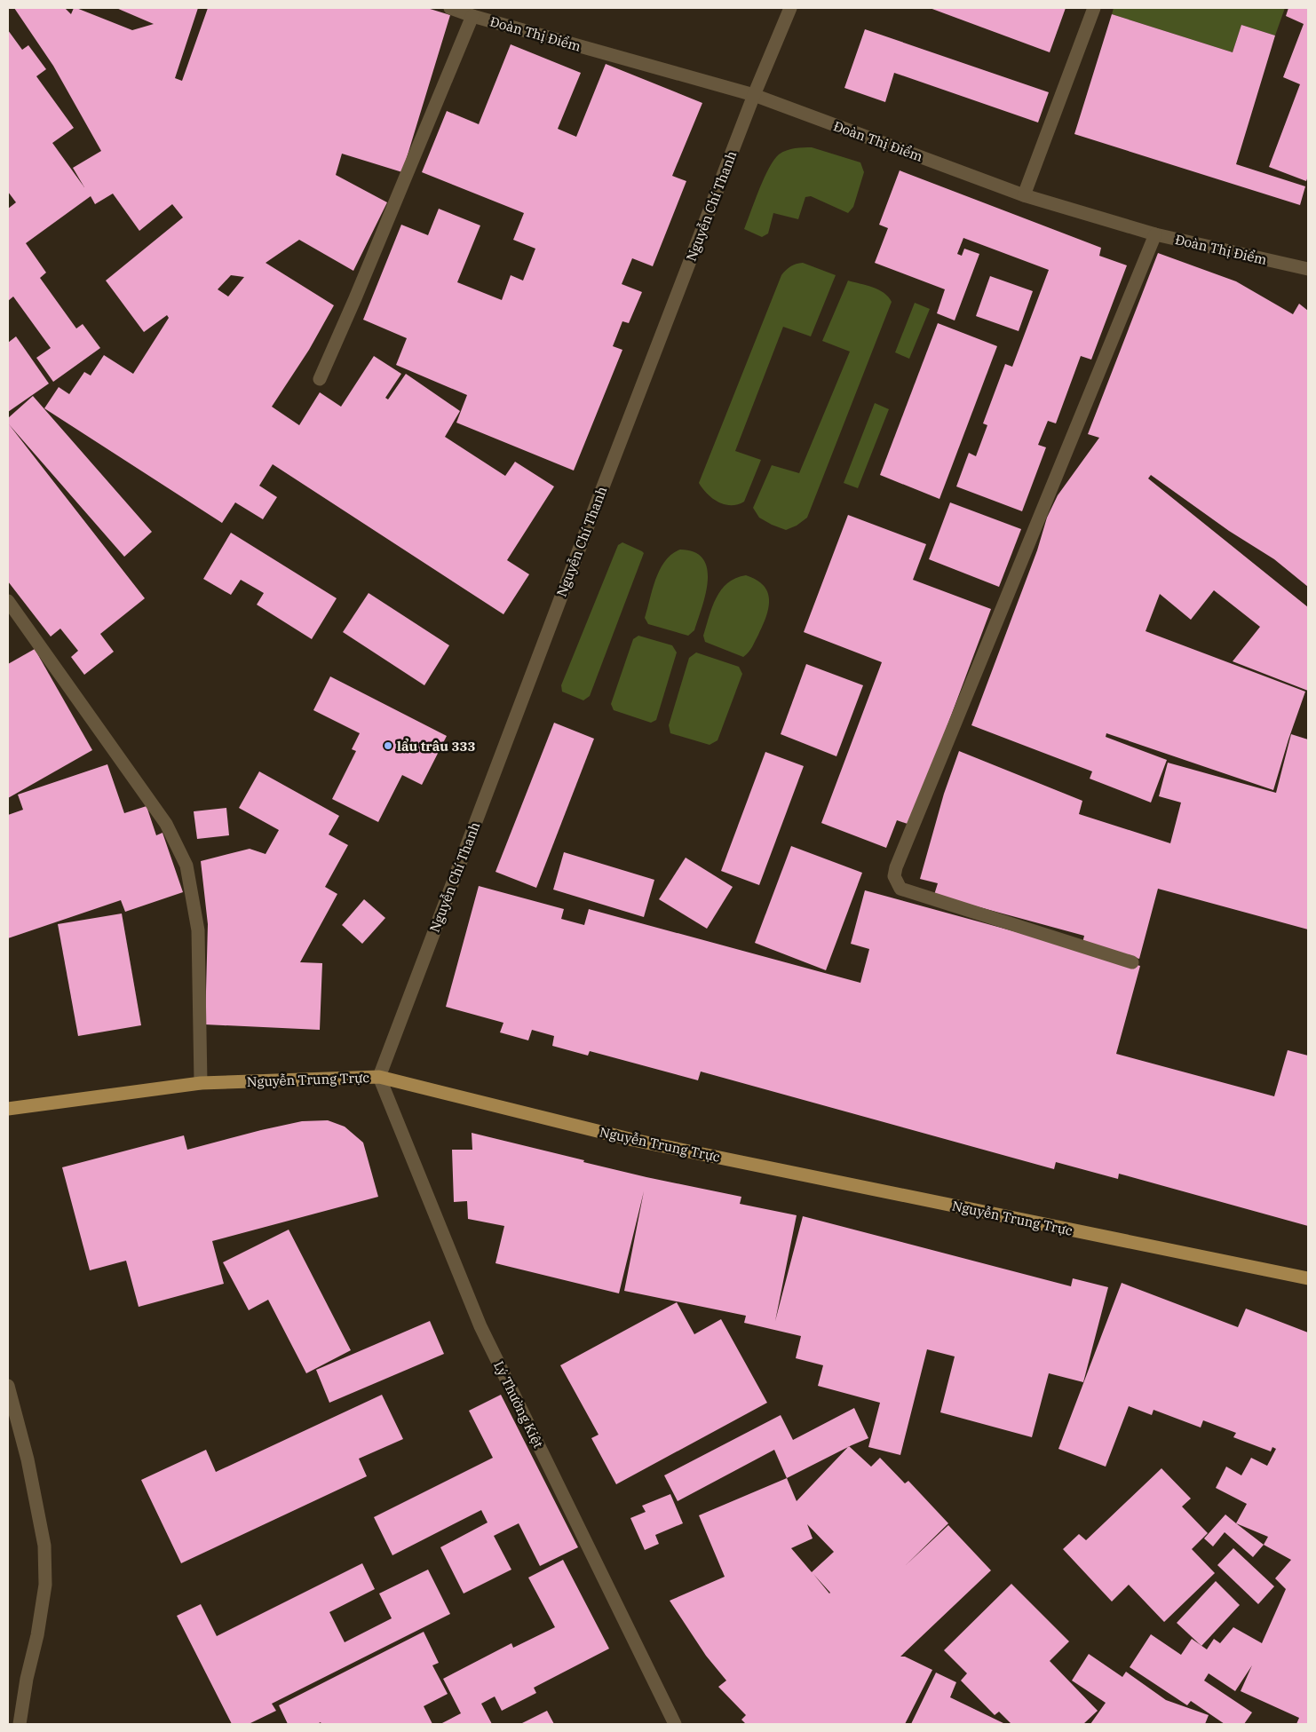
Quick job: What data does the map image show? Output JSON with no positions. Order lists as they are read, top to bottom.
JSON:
{
  "streets": {
    "main road": ["Nguyễn Trung Trực"],
    "street": ["Đoàn Thị Điểm", "Nguyễn Chí Thanh", "Lý Thường Kiệt"]
  },
  "crossings": [
    ["Đoàn Thị Điểm", "Nguyễn Chí Thanh"],
    ["Nguyễn Chí Thanh", "Nguyễn Trung Trực"],
    ["Nguyễn Chí Thanh", "Lý Thường Kiệt"],
    ["Nguyễn Trung Trực", "Lý Thường Kiệt"]
  ],
  "places": ["lẩu trâu 333"]
}
